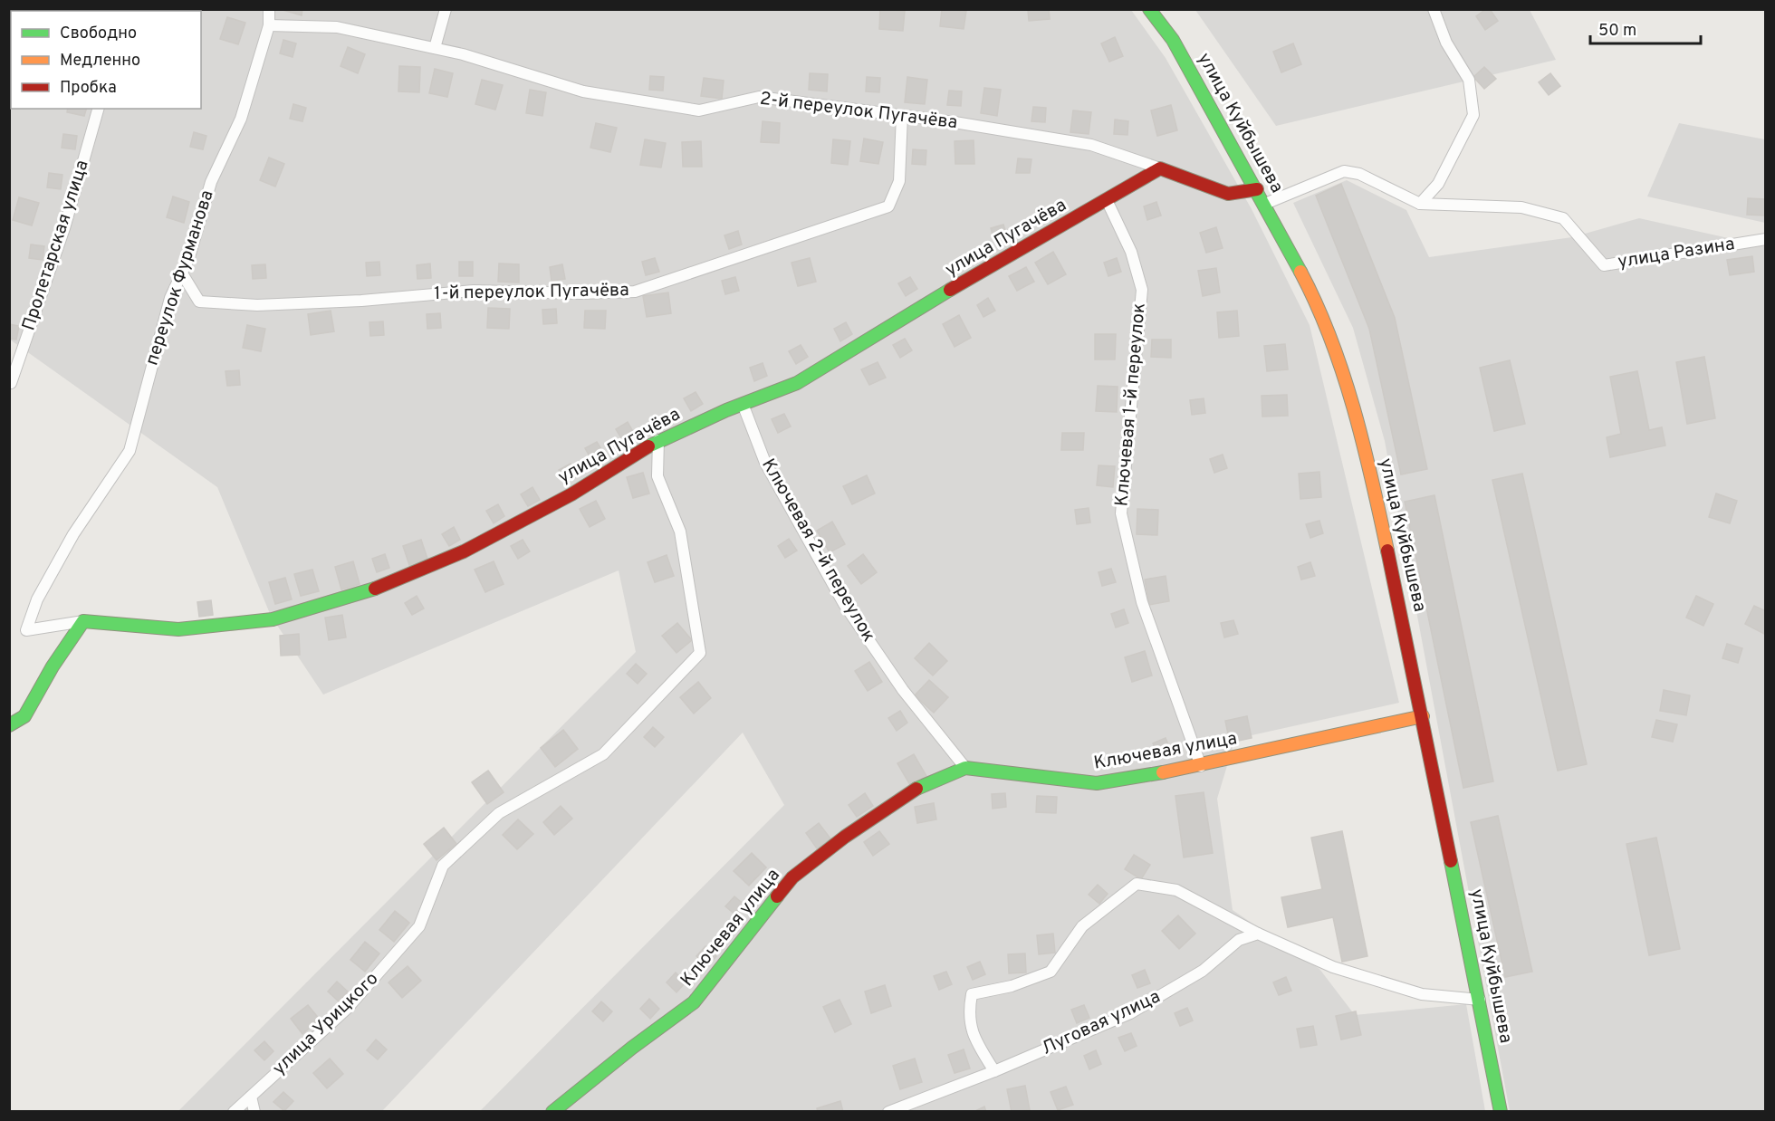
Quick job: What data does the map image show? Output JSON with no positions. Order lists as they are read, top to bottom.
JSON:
{
  "streets": {
    "street": [
      "2-й переулок Пугачёва",
      "улица Куйбышева",
      "улица Пугачёва",
      "Пролетарская улица",
      "улица Разина",
      "переулок Фурманова",
      "1-й переулок Пугачёва",
      "Ключевая 1-й переулок",
      "Ключевая 2-й переулок",
      "Ключевая улица",
      "Луговая улица",
      "улица Урицкого"
    ]
  },
  "crossings": [
    ["2-й переулок Пугачёва", "улица Пугачёва"],
    ["2-й переулок Пугачёва", "переулок Фурманова"],
    ["2-й переулок Пугачёва", "1-й переулок Пугачёва"],
    ["улица Куйбышева", "улица Разина"],
    ["улица Куйбышева", "Ключевая улица"],
    ["улица Пугачёва", "переулок Фурманова"],
    ["улица Пугачёва", "Ключевая 1-й переулок"],
    ["улица Пугачёва", "Ключевая 2-й переулок"],
    ["улица Пугачёва", "улица Урицкого"],
    ["переулок Фурманова", "1-й переулок Пугачёва"],
    ["Ключевая 1-й переулок", "Ключевая улица"],
    ["Ключевая 2-й переулок", "Ключевая улица"]
  ],
  "legend": ["Свободно", "Медленно", "Пробка"],
  "scale_bar": "50 m"
}
